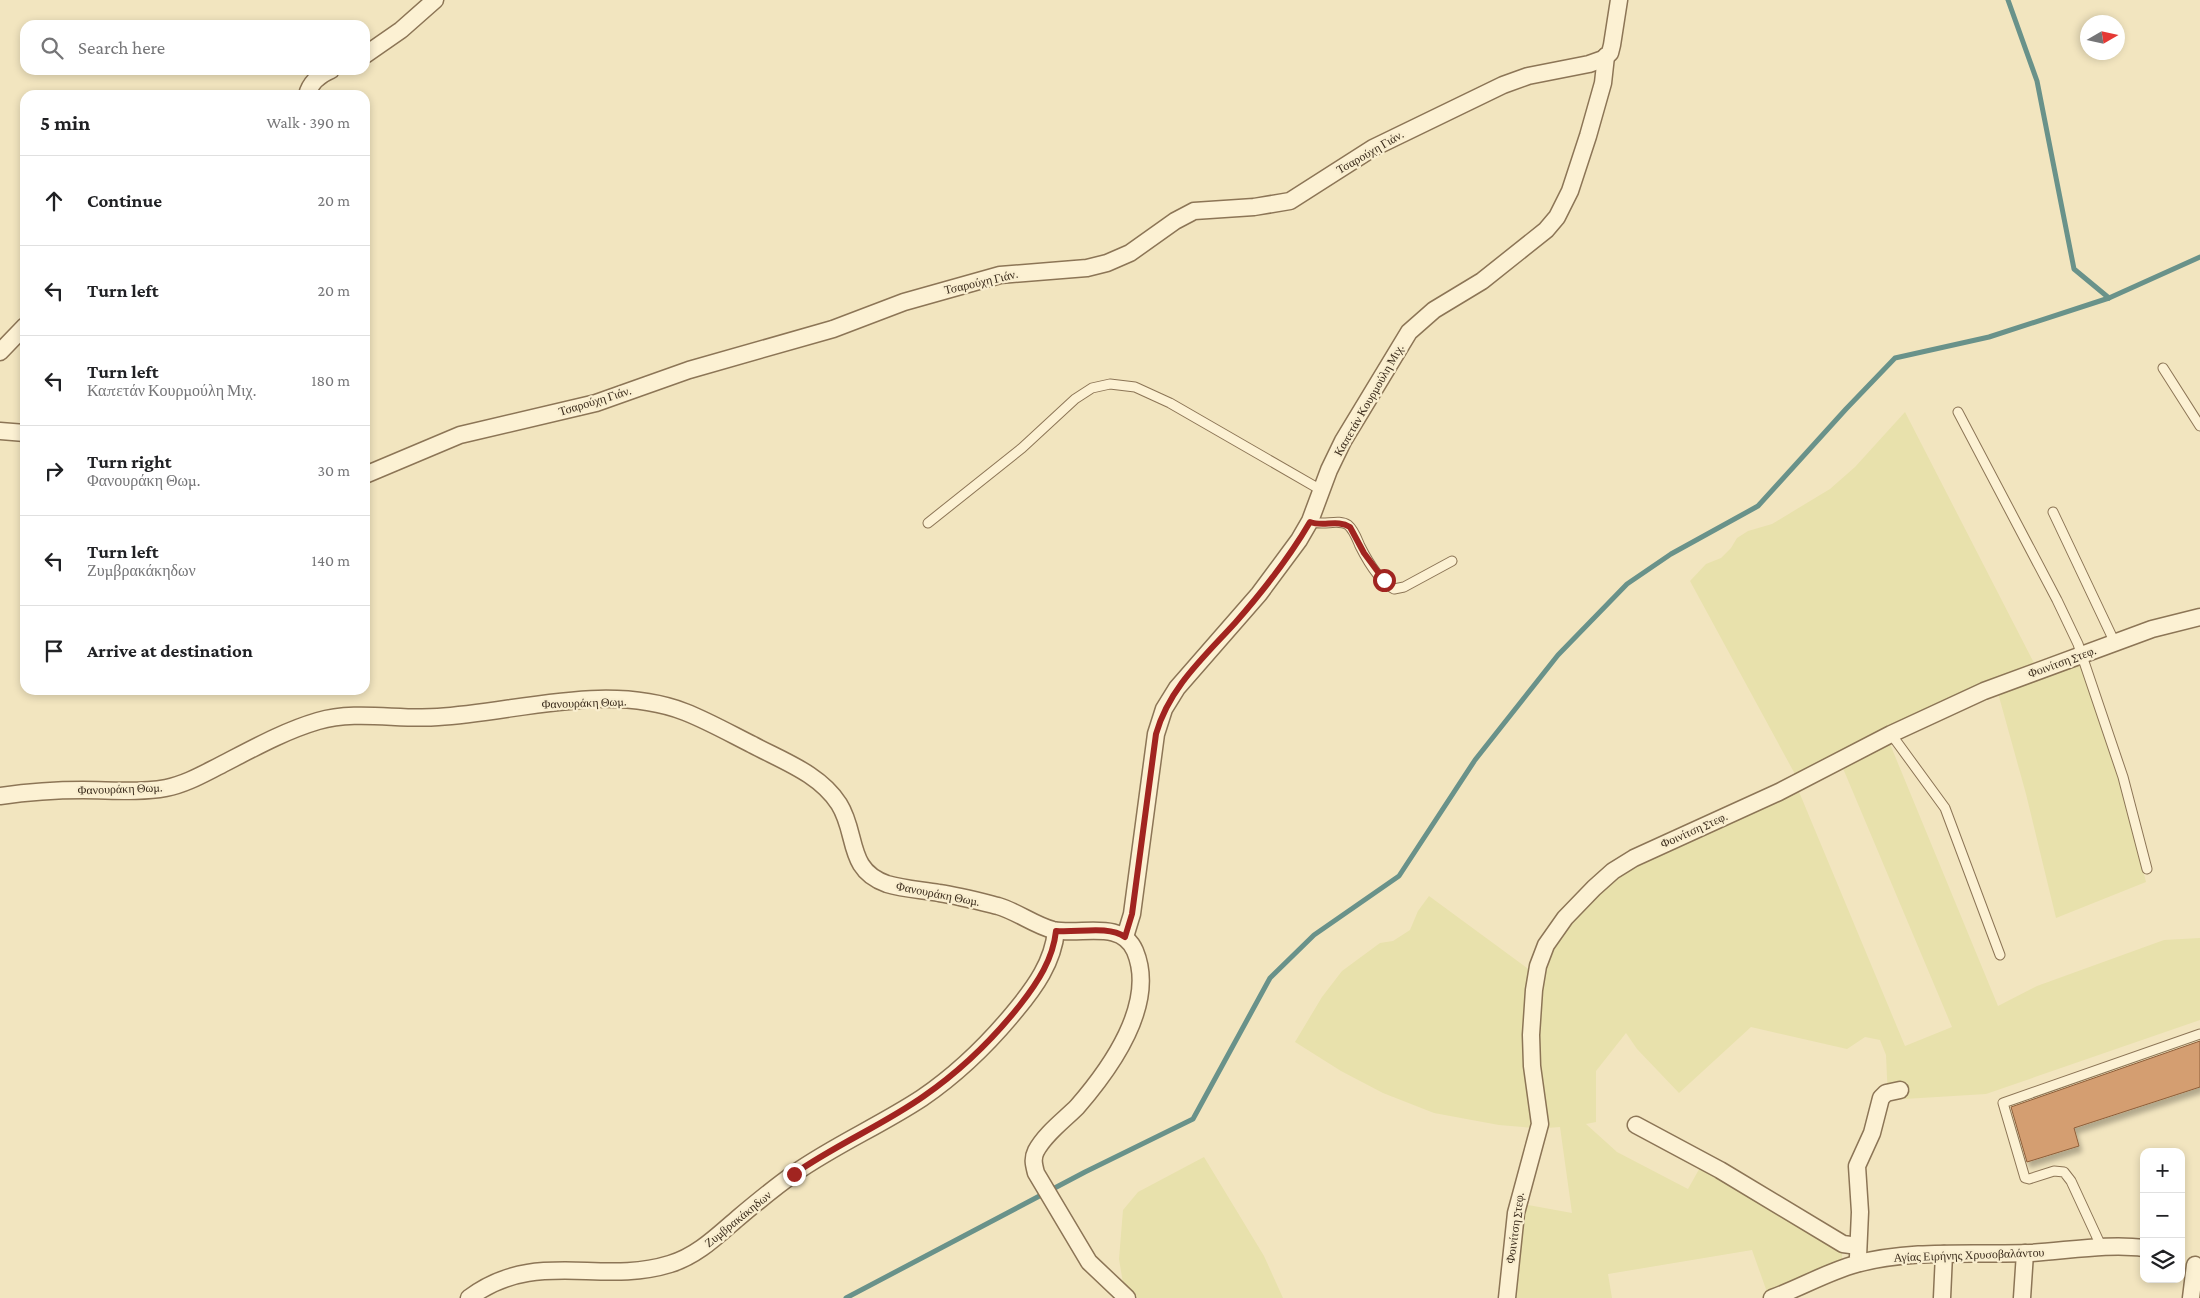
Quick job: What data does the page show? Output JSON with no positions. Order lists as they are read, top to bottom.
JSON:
{
  "streets": {
    "street": [
      "Τσαρούχη Γιάν.",
      "Καπετάν Κουρμούλη Μιχ.",
      "Φοινίτση Στεφ.",
      "Φανουράκη Θωμ.",
      "Ζυμβρακάκηδων",
      "Αγίας Ειρήνης Χρυσοβαλάντου"
    ]
  },
  "crossings": [
    ["Τσαρούχη Γιάν.", "Καπετάν Κουρμούλη Μιχ."],
    ["Καπετάν Κουρμούλη Μιχ.", "Φανουράκη Θωμ."],
    ["Φανουράκη Θωμ.", "Ζυμβρακάκηδων"]
  ],
  "north": "right",
  "page": {
    "search": "Search here",
    "heading": ["5 min", "Walk · 390 m"],
    "list": [
      ["Continue", "20 m"],
      ["Turn left", "20 m"],
      ["Turn left", "Καπετάν Κουρμούλη Μιχ.", "180 m"],
      ["Turn right", "Φανουράκη Θωμ.", "30 m"],
      ["Turn left", "Ζυμβρακάκηδων", "140 m"],
      "Arrive at destination"
    ],
    "map_buttons": ["+", "−"]
  }
}
